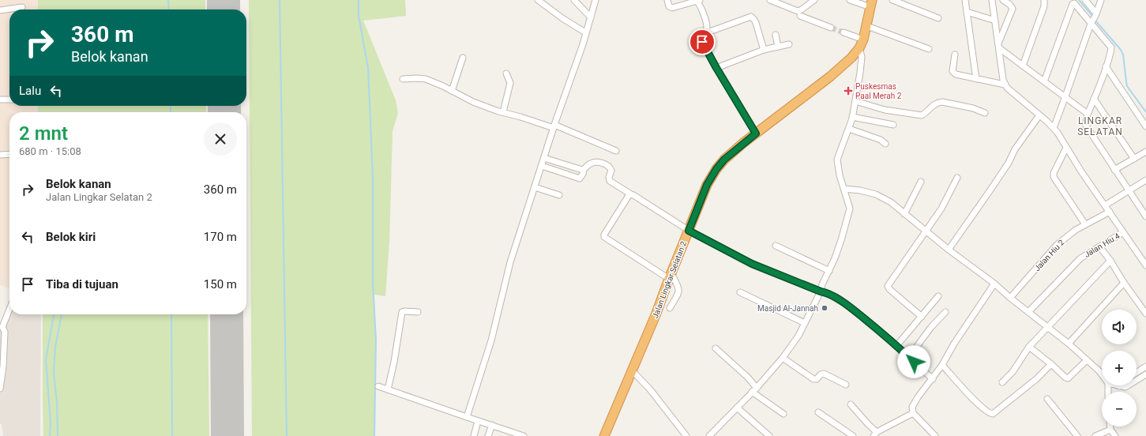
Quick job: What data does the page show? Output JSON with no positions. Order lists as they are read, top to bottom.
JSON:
{
  "streets": {
    "highway": ["Jalan Lingkar Selatan 2"],
    "street": ["Jalan Hiu 4", "Jalan Hiu 2"]
  },
  "districts": ["LINGKAR SELATAN"],
  "places": {
    "health": ["Puskesmas Paal Merah 2"],
    "other": ["Masjid Al-Jannah"]
  },
  "page": {
    "turn": ["360 m", "Belok kanan"],
    "then": "Lalu",
    "heading": ["2 mnt", "680 m · 15:08"],
    "list": [
      {
        "name": "Belok kanan",
        "note": "Jalan Lingkar Selatan 2",
        "value": "360 m"
      },
      {
        "name": "Belok kiri",
        "value": "170 m"
      },
      {
        "name": "Tiba di tujuan",
        "value": "150 m"
      }
    ],
    "map_buttons": ["+", "−"]
  }
}
